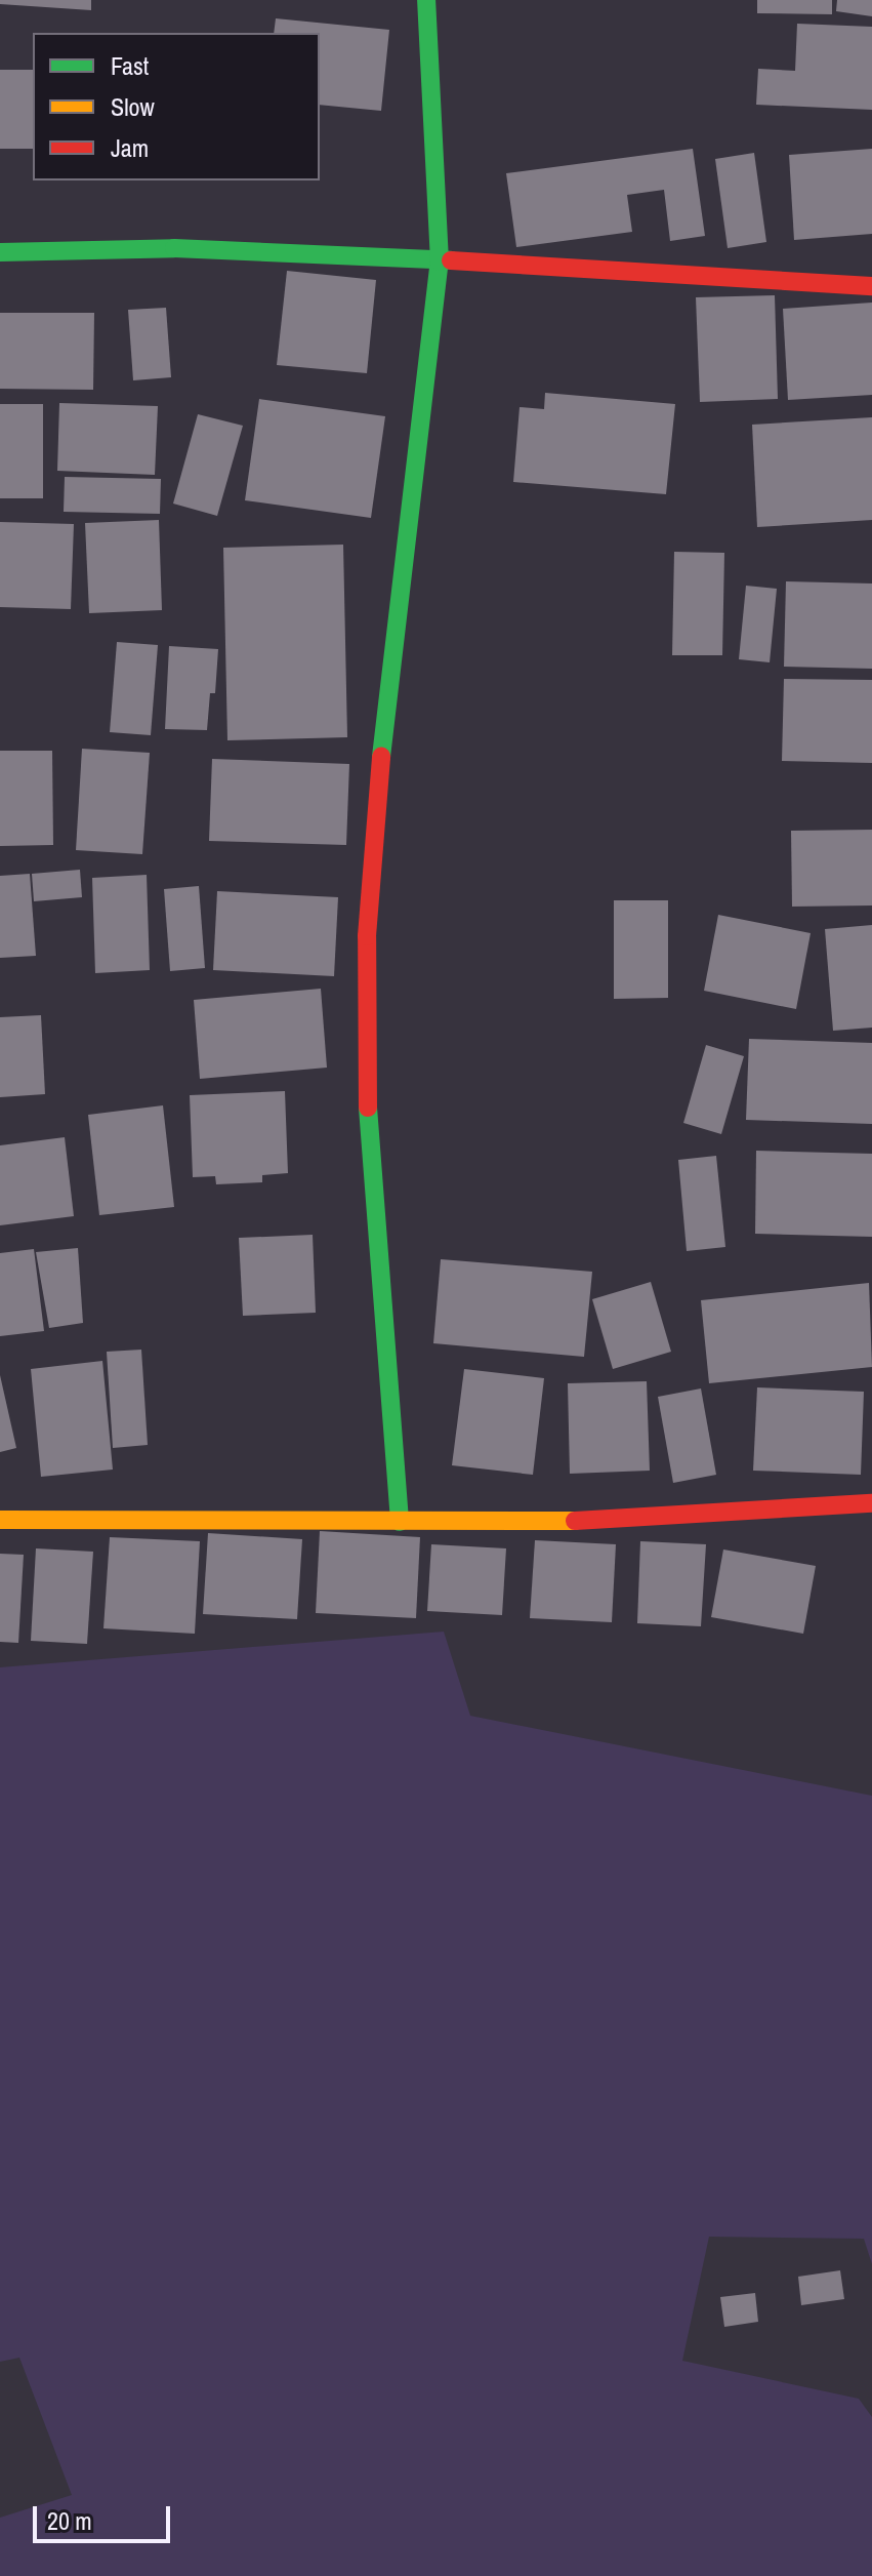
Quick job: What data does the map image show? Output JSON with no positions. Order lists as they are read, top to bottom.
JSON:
{
  "legend": ["Fast", "Slow", "Jam"],
  "scale_bar": "20 m"
}
